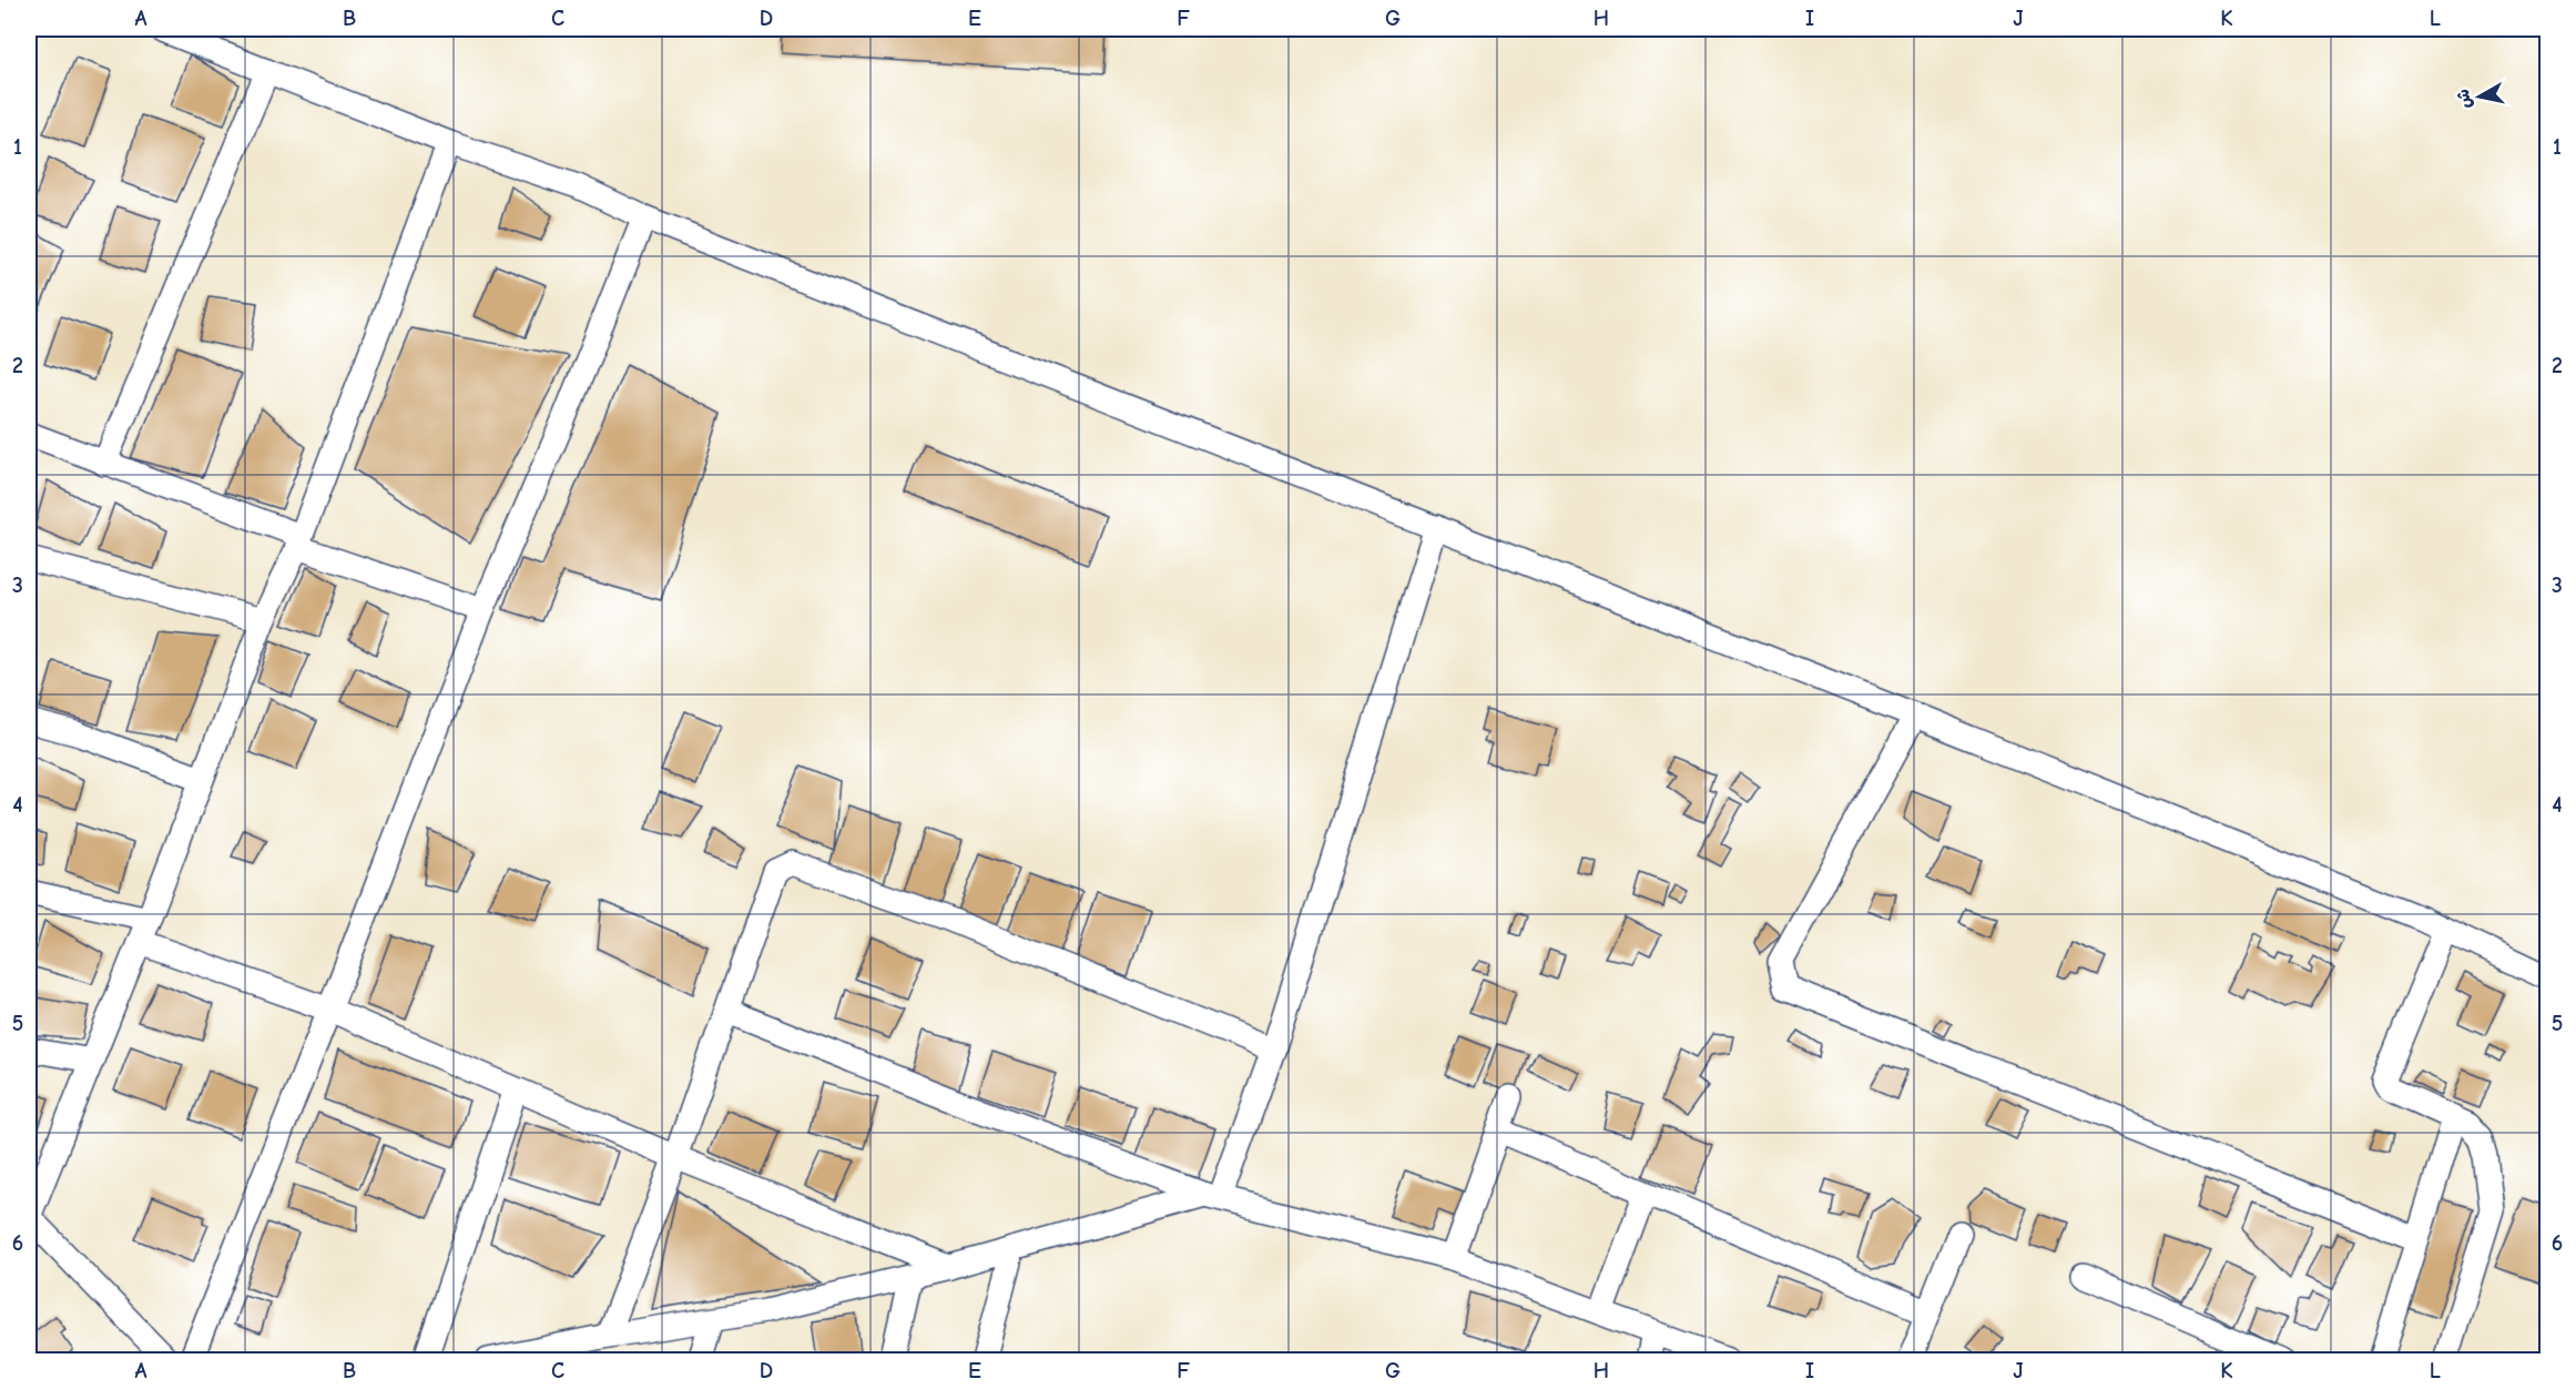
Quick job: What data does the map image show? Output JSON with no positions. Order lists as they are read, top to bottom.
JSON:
{
  "north": "left",
  "grid": {
    "columns": [
      "A",
      "B",
      "C",
      "D",
      "E",
      "F",
      "G",
      "H",
      "I",
      "J",
      "K",
      "L"
    ],
    "rows": [
      "1",
      "2",
      "3",
      "4",
      "5",
      "6"
    ]
  }
}
